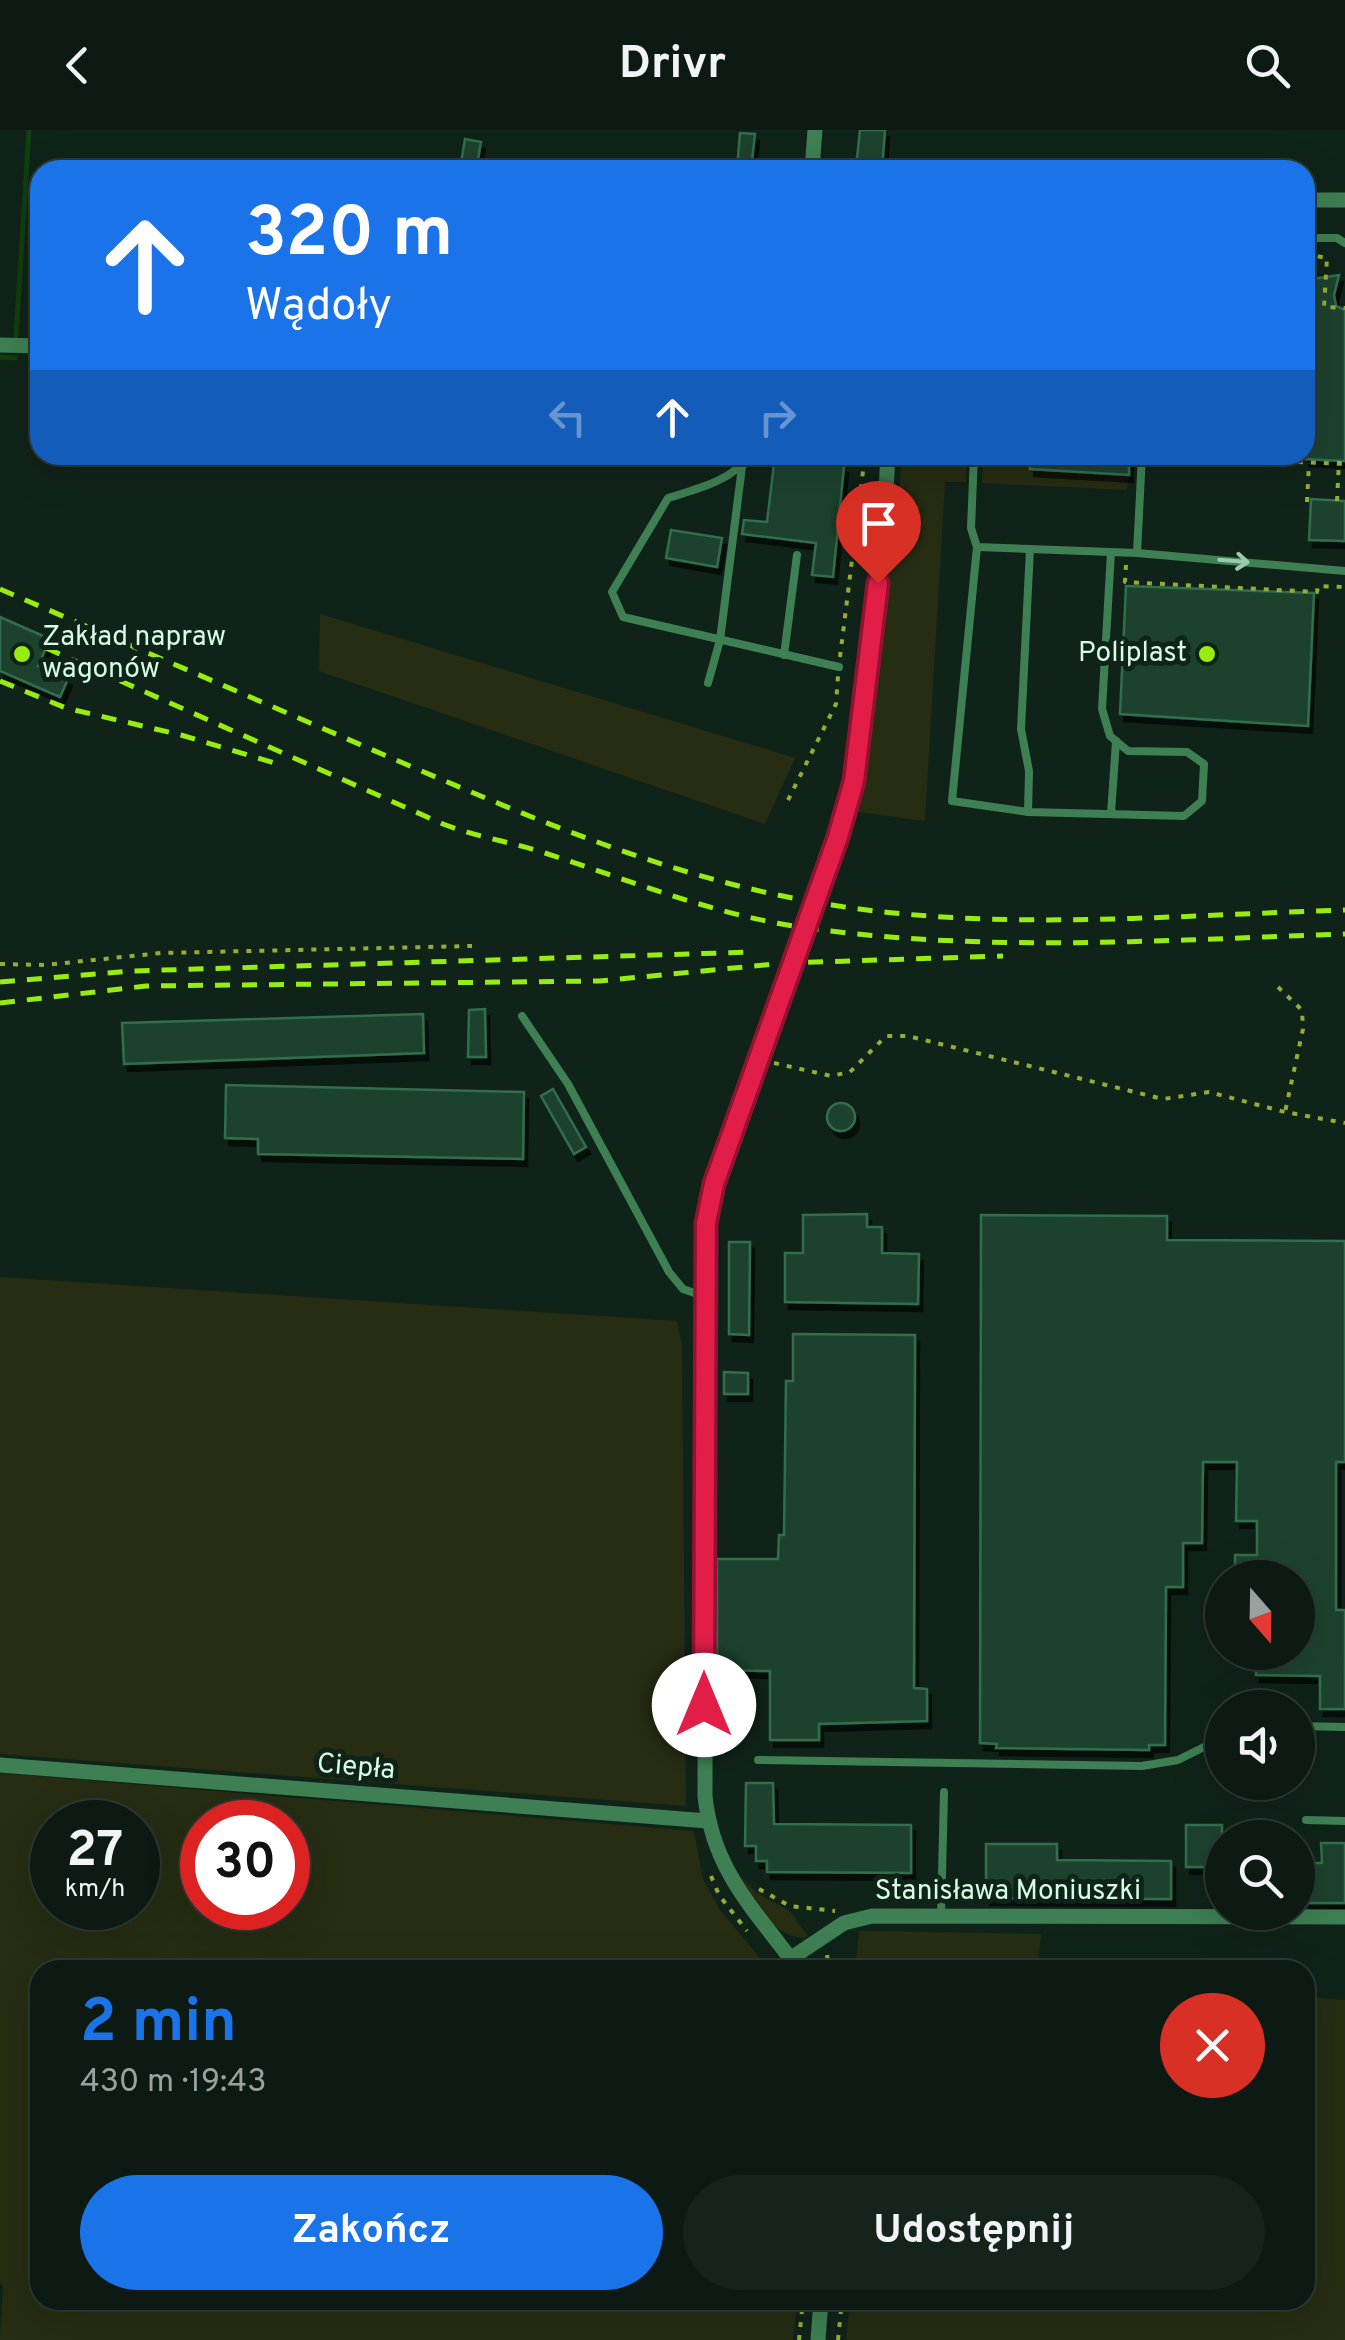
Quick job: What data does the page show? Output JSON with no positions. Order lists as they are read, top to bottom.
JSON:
{
  "streets": {
    "street": ["Ciepła", "Stanisława Moniuszki"]
  },
  "crossings": [
    ["Ciepła", "Stanisława Moniuszki"]
  ],
  "places": ["Zakład napraw wagonów", "Poliplast"],
  "north": "bottom",
  "page": {
    "header": "Drivr",
    "turn": ["320 m", "Wądoły"],
    "speed": "27 km/h",
    "limit": "30",
    "heading": ["2 min", "430 m · 19:43"],
    "buttons": ["Zakończ", "Udostępnij"]
  }
}
